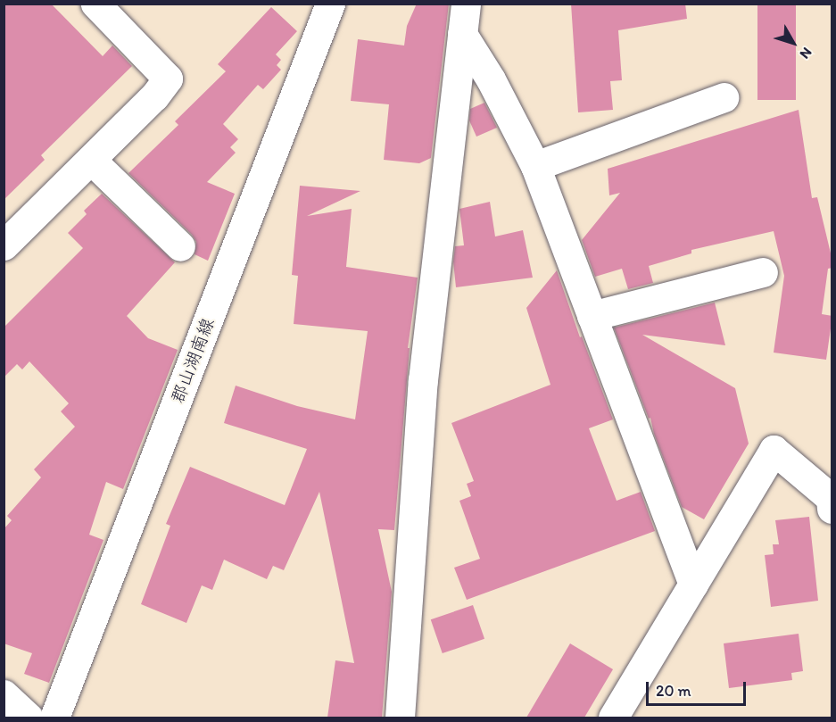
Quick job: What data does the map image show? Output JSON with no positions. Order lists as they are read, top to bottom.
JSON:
{
  "streets": {
    "street": ["郡山湖南線"]
  },
  "scale_bar": "20 m",
  "north": "bottom right"
}
